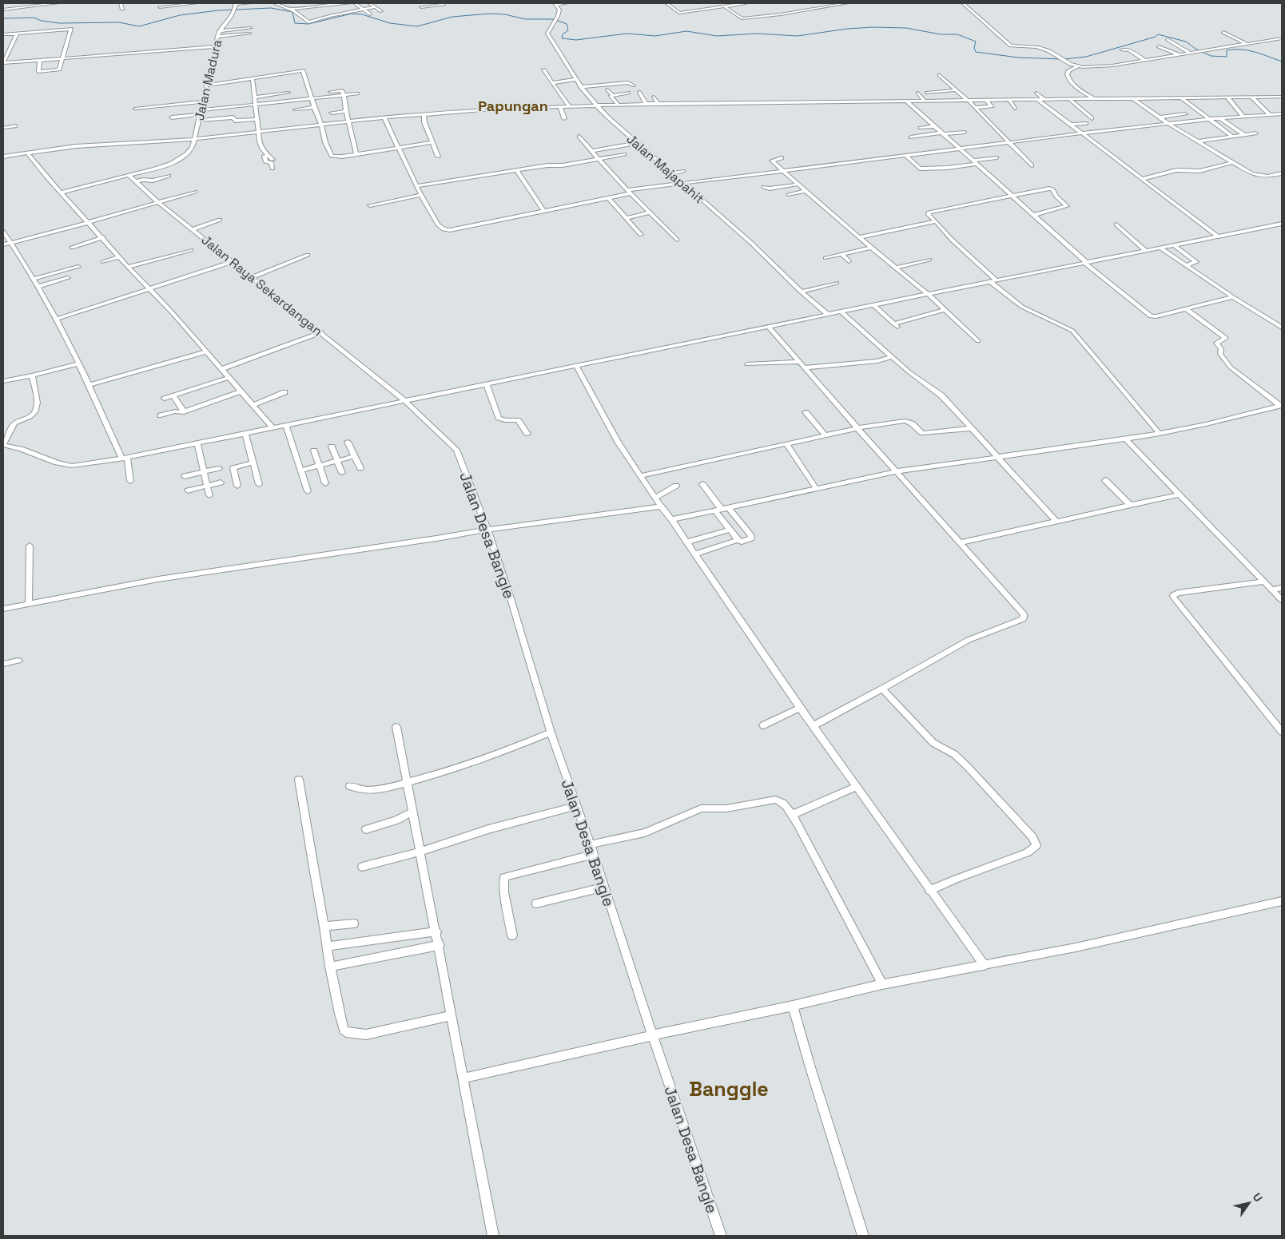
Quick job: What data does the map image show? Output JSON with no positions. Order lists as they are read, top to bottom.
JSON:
{
  "streets": {
    "street": [
      "Jalan Madura",
      "Jalan Majapahit",
      "Jalan Raya Sekardangan",
      "Jalan Desa Bangle"
    ]
  },
  "crossings": [
    ["Jalan Raya Sekardangan", "Jalan Desa Bangle"]
  ],
  "districts": ["Papungan", "Banggle"],
  "north": "top right"
}
